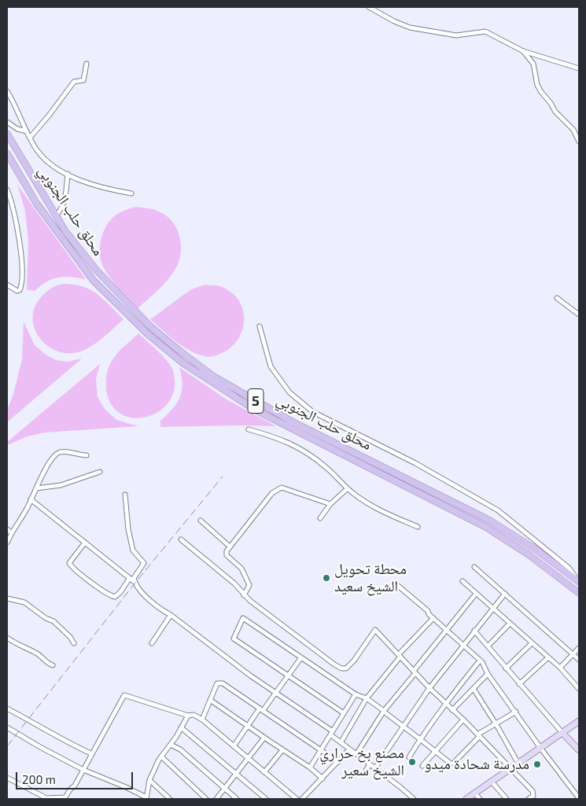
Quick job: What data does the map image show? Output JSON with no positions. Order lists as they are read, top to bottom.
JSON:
{
  "streets": {
    "highway": ["محلق حلب الجنوبي", "5"]
  },
  "places": ["محطة تحويل الشيخ سعيد", "مصنع بخ حراري الشيخ سعير", "مدرسة شحادة ميدو"],
  "scale_bar": "200 m"
}
